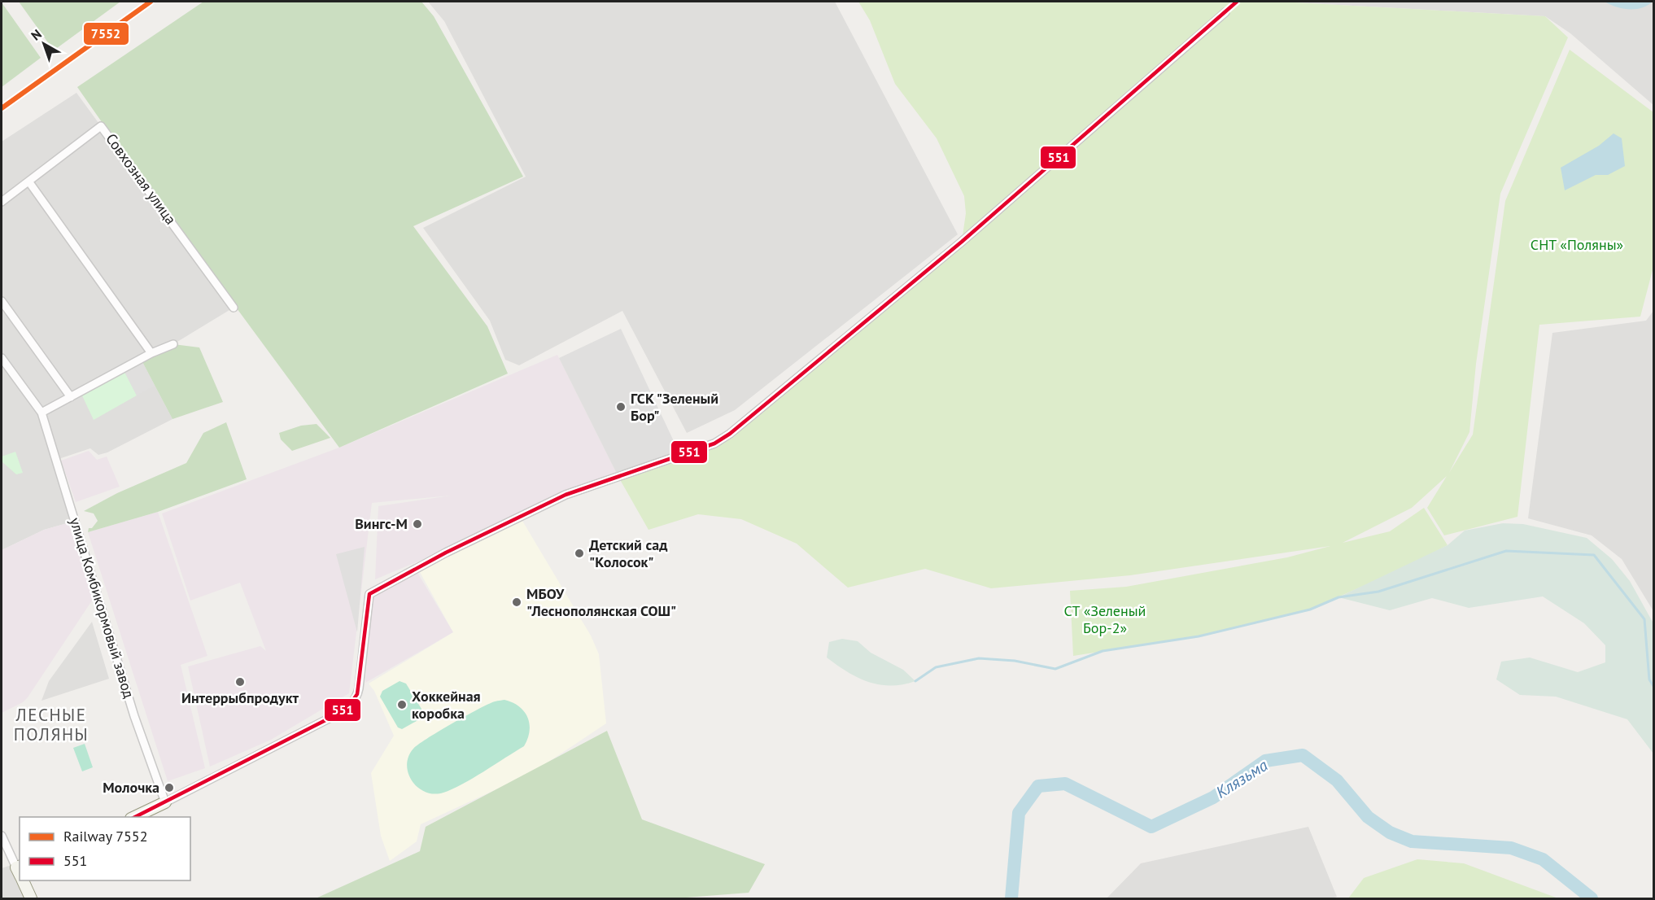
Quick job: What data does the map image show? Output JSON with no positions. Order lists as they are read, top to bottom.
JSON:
{
  "streets": {
    "street": ["Совхозная улица", "улица Комбикормовый завод"]
  },
  "districts": ["ЛЕСНЫЕ ПОЛЯНЫ"],
  "water": ["Клязьма"],
  "parks": ["СНТ «Поляны»", "СТ «Зеленый Бор-2»"],
  "places": [
    "ГСК \"Зеленый Бор\"",
    "Вингс-М",
    "Детский сад \"Колосок\"",
    "МБОУ \"Леснополянская СОШ\"",
    "Интеррыбпродукт",
    "Хоккейная коробка",
    "Молочка"
  ],
  "lines": ["rail line 7552", "transit line 551"],
  "legend": ["Railway 7552", "551"],
  "north": "top left"
}
